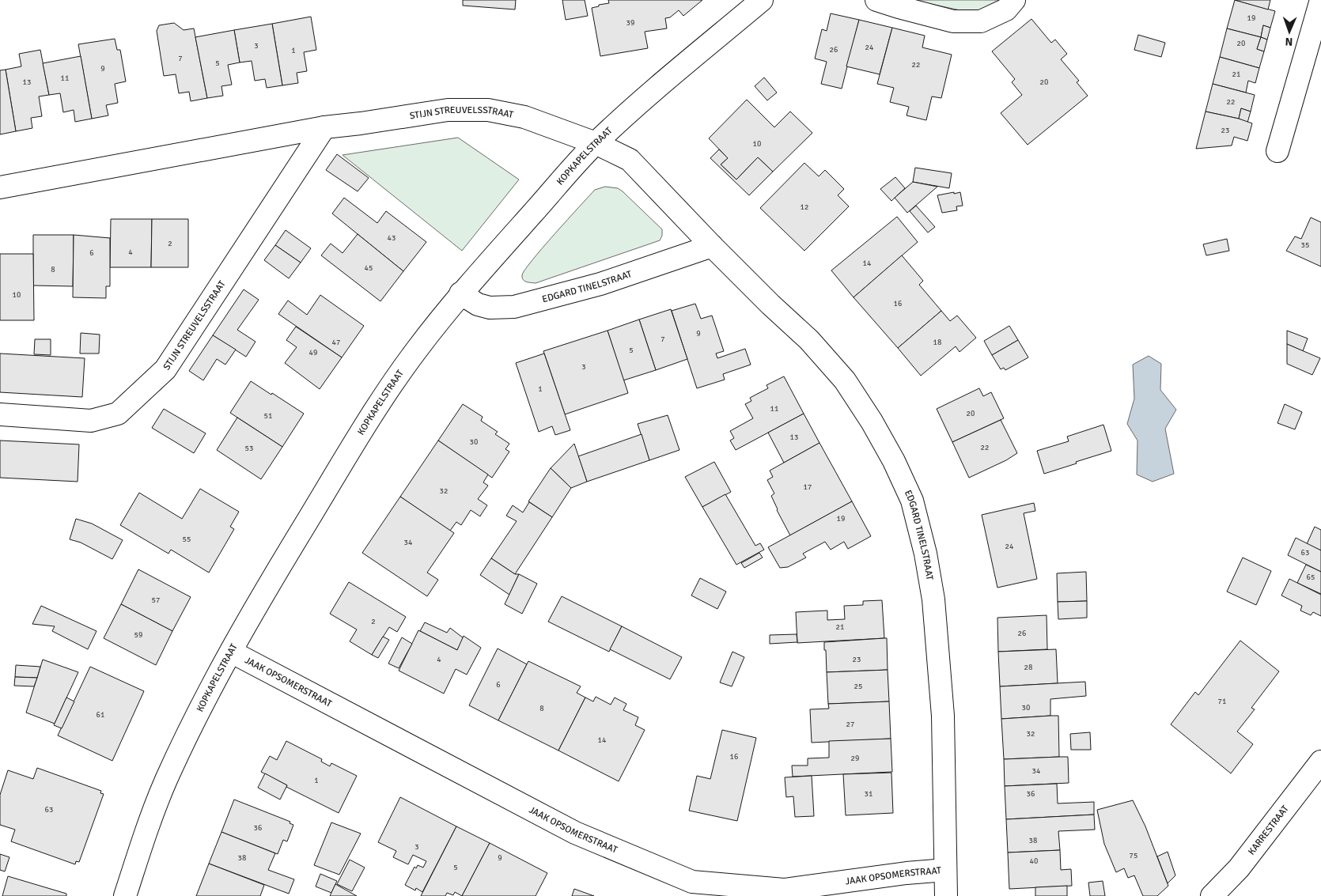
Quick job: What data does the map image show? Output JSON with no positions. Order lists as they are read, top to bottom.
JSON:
{
  "streets": {
    "street": [
      "STIJN STREUVELSSTRAAT",
      "KOPKAPELSTRAAT",
      "EDGARD TINELSTRAAT",
      "JAAK OPSOMERSTRAAT",
      "KARRESTRAAT"
    ]
  },
  "crossings": [
    ["STIJN STREUVELSSTRAAT", "KOPKAPELSTRAAT"],
    ["STIJN STREUVELSSTRAAT", "EDGARD TINELSTRAAT"],
    ["KOPKAPELSTRAAT", "EDGARD TINELSTRAAT"],
    ["KOPKAPELSTRAAT", "JAAK OPSOMERSTRAAT"],
    ["EDGARD TINELSTRAAT", "JAAK OPSOMERSTRAAT"]
  ],
  "house_numbers": [
    "19",
    "39",
    "20",
    "3",
    "24",
    "26",
    "1",
    "7",
    "5",
    "22",
    "9",
    "21",
    "11",
    "13",
    "20",
    "22",
    "23",
    "10",
    "12",
    "43",
    "2",
    "35",
    "4",
    "6",
    "14",
    "45",
    "8",
    "10",
    "16",
    "9",
    "7",
    "47",
    "18",
    "5",
    "49",
    "3",
    "1",
    "11",
    "20",
    "51",
    "13",
    "30",
    "22",
    "53",
    "17",
    "32",
    "19",
    "55",
    "34",
    "24",
    "63",
    "65",
    "57",
    "2",
    "21",
    "26",
    "59",
    "4",
    "23",
    "28",
    "6",
    "25",
    "71",
    "30",
    "8",
    "61",
    "27",
    "32",
    "14",
    "16",
    "29",
    "34",
    "1",
    "31",
    "36",
    "63",
    "36",
    "38",
    "3",
    "75",
    "38",
    "9",
    "40",
    "5"
  ],
  "north": "bottom"
}
